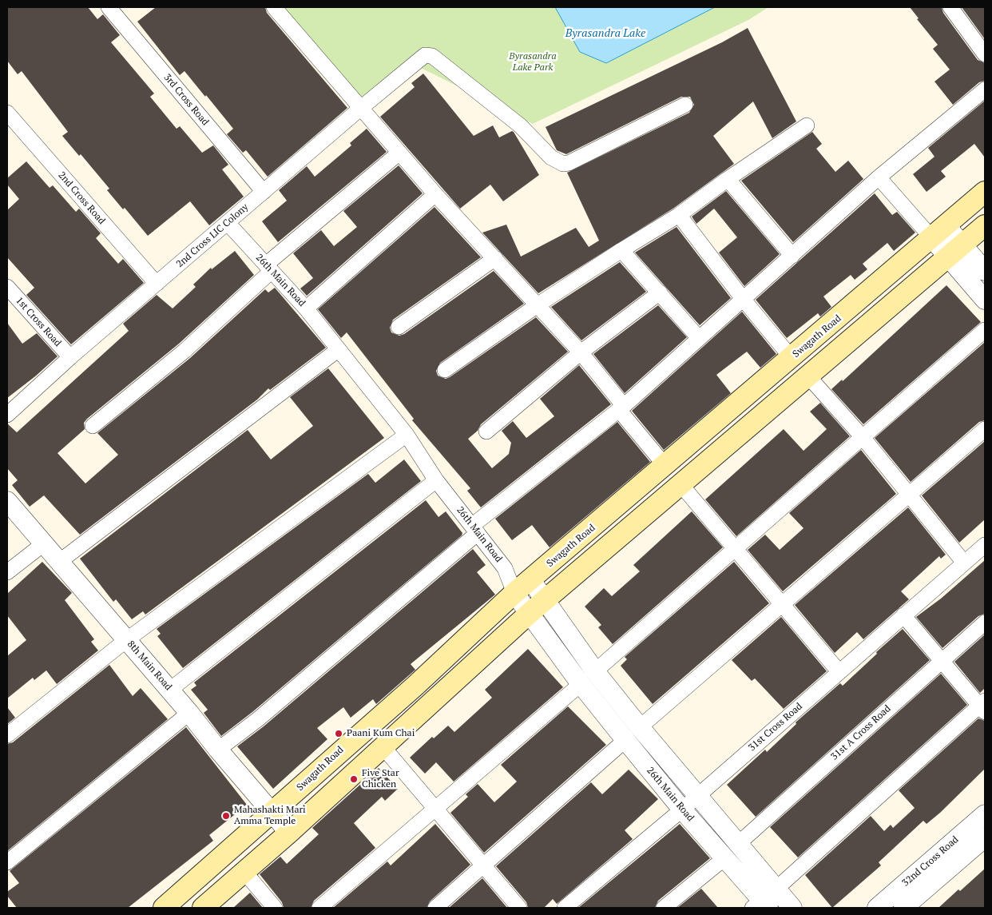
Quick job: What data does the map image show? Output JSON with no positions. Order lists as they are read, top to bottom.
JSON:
{
  "streets": {
    "main road": ["Swagath Road"],
    "street": [
      "3rd Cross Road",
      "2nd Cross Road",
      "2nd Cross LIC Colony",
      "26th Main Road",
      "1st Cross Road",
      "8th Main Road",
      "31st Cross Road",
      "31st A Cross Road",
      "32nd Cross Road"
    ]
  },
  "crossings": [
    ["3rd Cross Road", "2nd Cross LIC Colony"],
    ["2nd Cross Road", "2nd Cross LIC Colony"],
    ["2nd Cross LIC Colony", "26th Main Road"],
    ["2nd Cross LIC Colony", "1st Cross Road"],
    ["26th Main Road", "Swagath Road"],
    ["26th Main Road", "31st Cross Road"],
    ["26th Main Road", "31st A Cross Road"],
    ["Swagath Road", "8th Main Road"]
  ],
  "water": ["Byrasandra Lake"],
  "parks": ["Byrasandra Lake Park"],
  "places": ["Paani Kum Chai", "Five Star Chicken", "Mahashakti Mari Amma Temple"]
}
